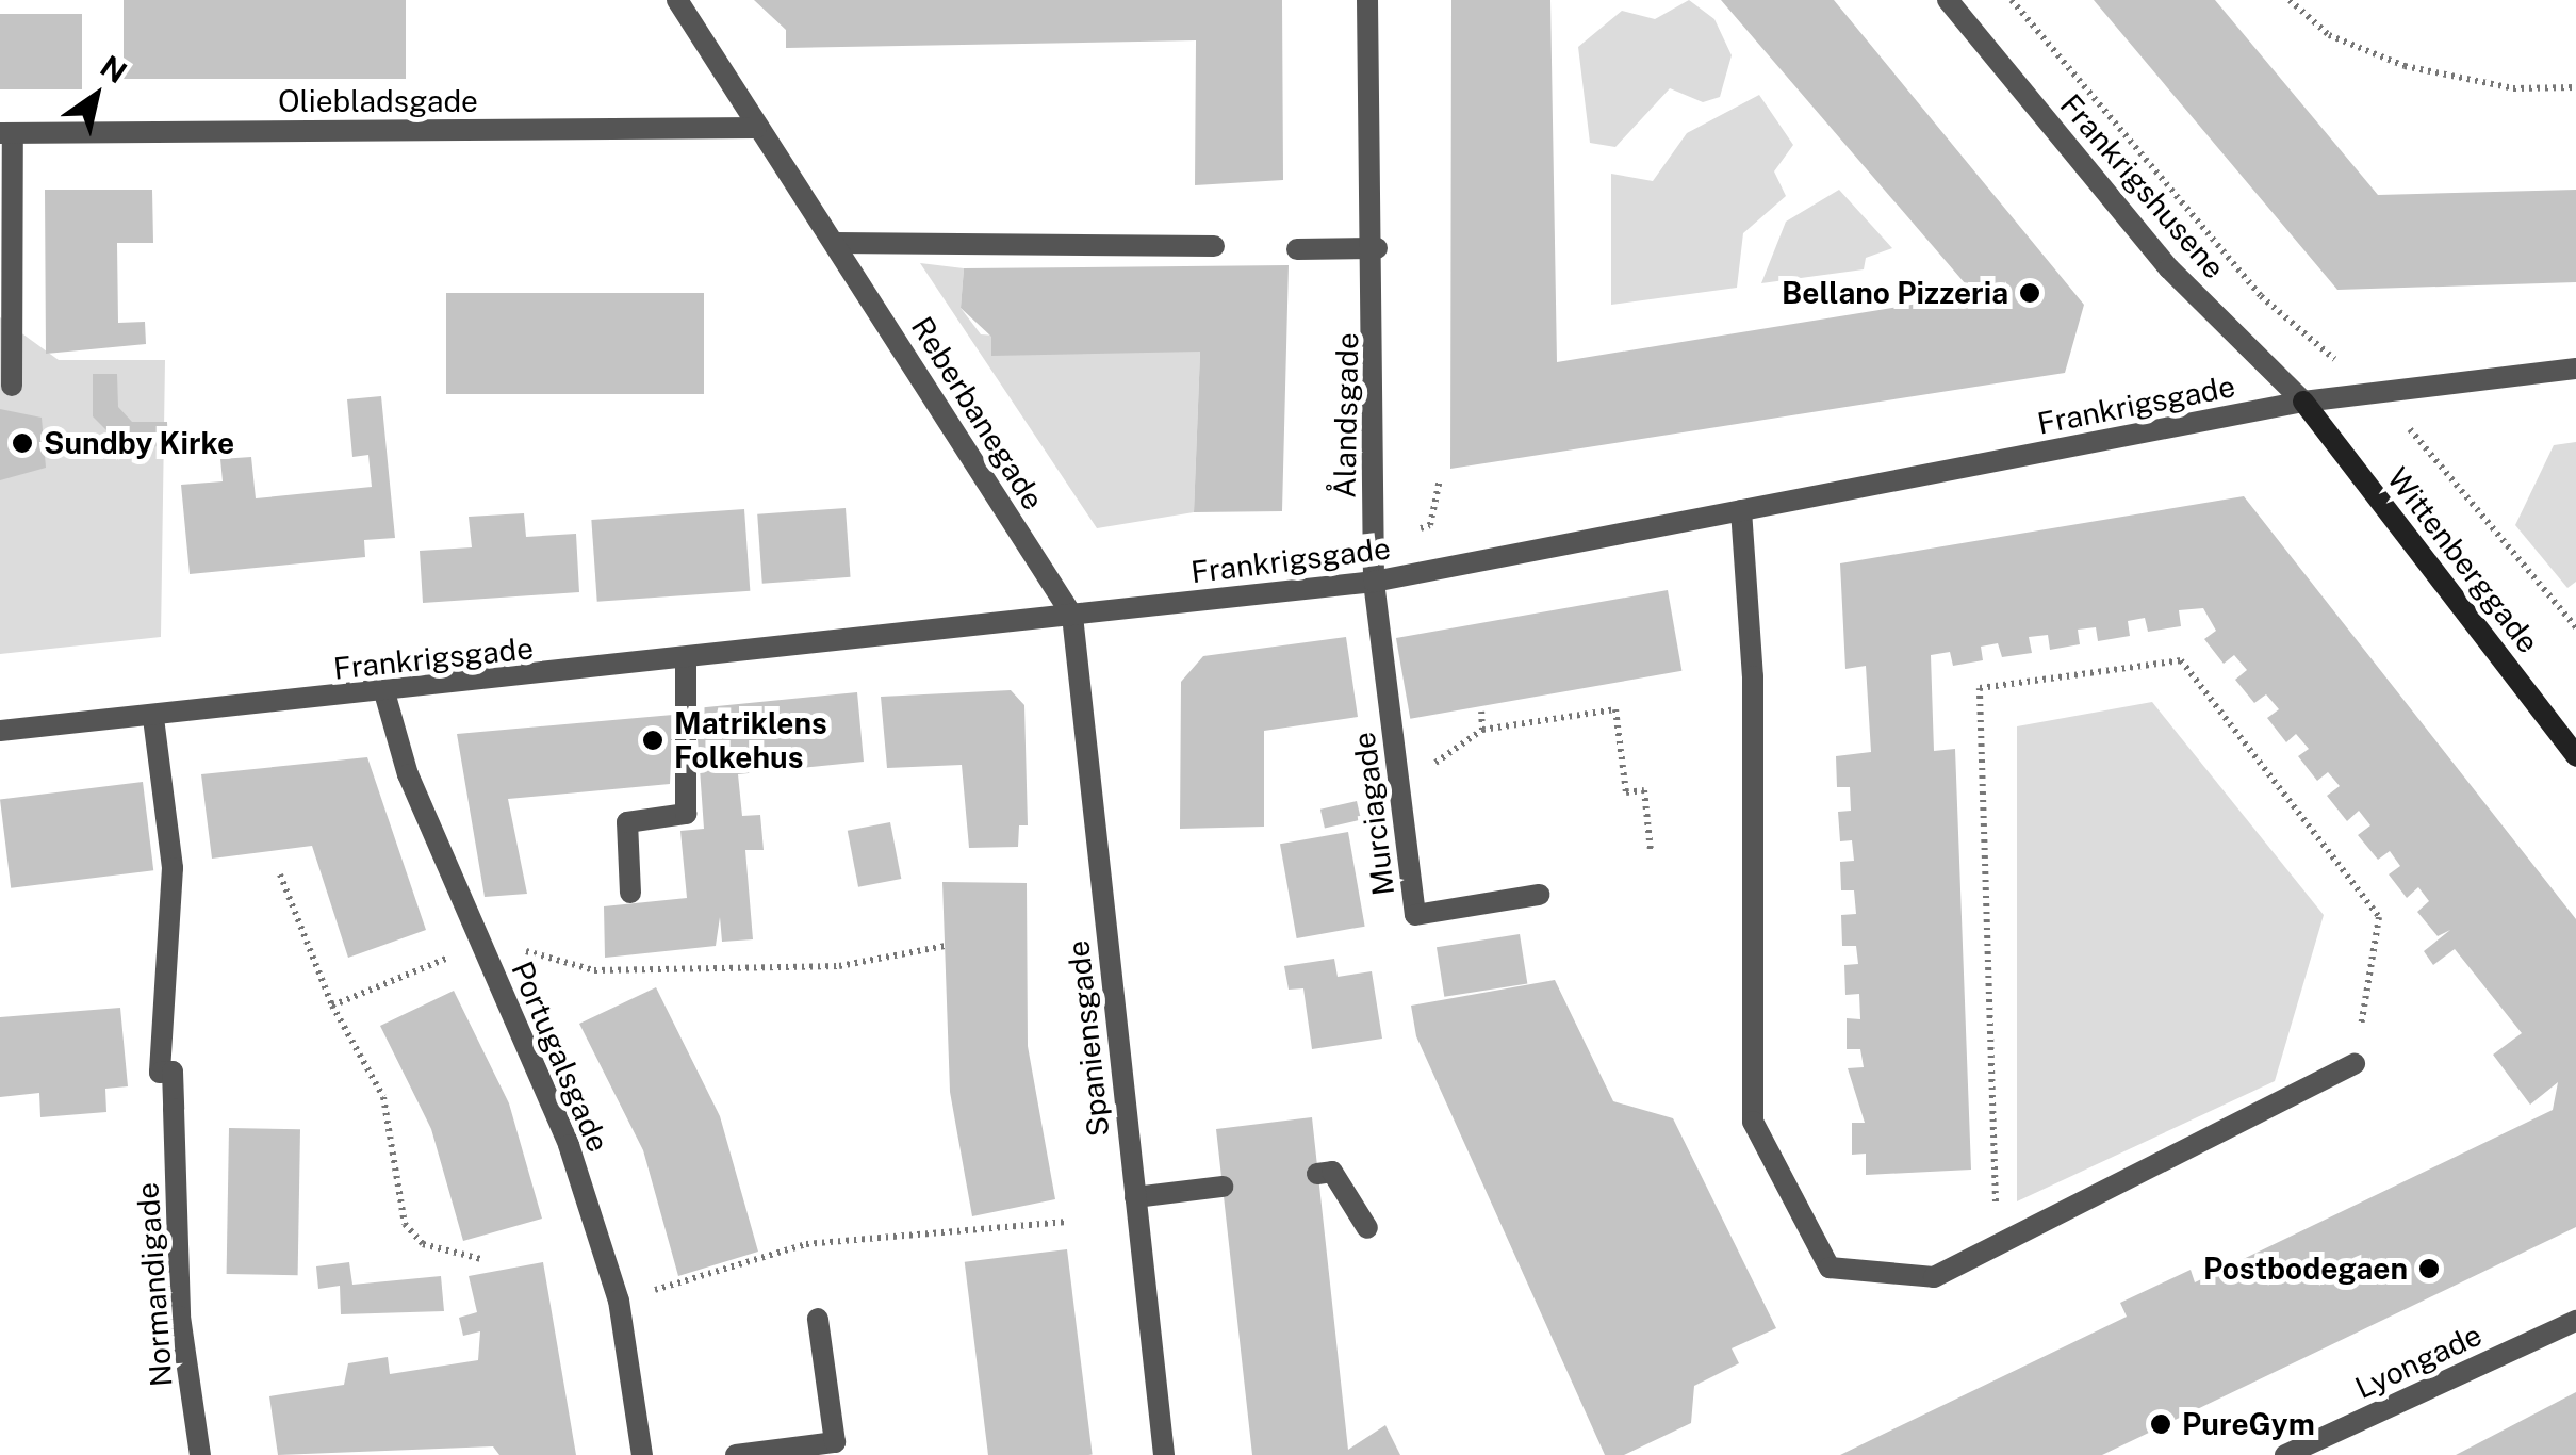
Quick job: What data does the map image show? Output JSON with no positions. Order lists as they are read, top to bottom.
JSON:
{
  "streets": {
    "street": [
      "Oliebladsgade",
      "Frankrigshusene",
      "Frankrigsgade",
      "Reberbanegade",
      "Ålandsgade",
      "Wittenberggade",
      "Murciagade",
      "Spaniensgade",
      "Portugalsgade",
      "Normandigade",
      "Lyongade"
    ]
  },
  "crossings": [
    ["Oliebladsgade", "Reberbanegade"],
    ["Frankrigshusene", "Frankrigsgade"],
    ["Frankrigshusene", "Wittenberggade"],
    ["Frankrigsgade", "Reberbanegade"],
    ["Frankrigsgade", "Ålandsgade"],
    ["Frankrigsgade", "Wittenberggade"],
    ["Frankrigsgade", "Murciagade"],
    ["Frankrigsgade", "Spaniensgade"],
    ["Frankrigsgade", "Portugalsgade"],
    ["Frankrigsgade", "Normandigade"],
    ["Reberbanegade", "Spaniensgade"],
    ["Ålandsgade", "Murciagade"]
  ],
  "places": [
    "Bellano Pizzeria",
    "Sundby Kirke",
    "Matriklens Folkehus",
    "Postbodegaen",
    "PureGym"
  ],
  "north": "top right"
}
